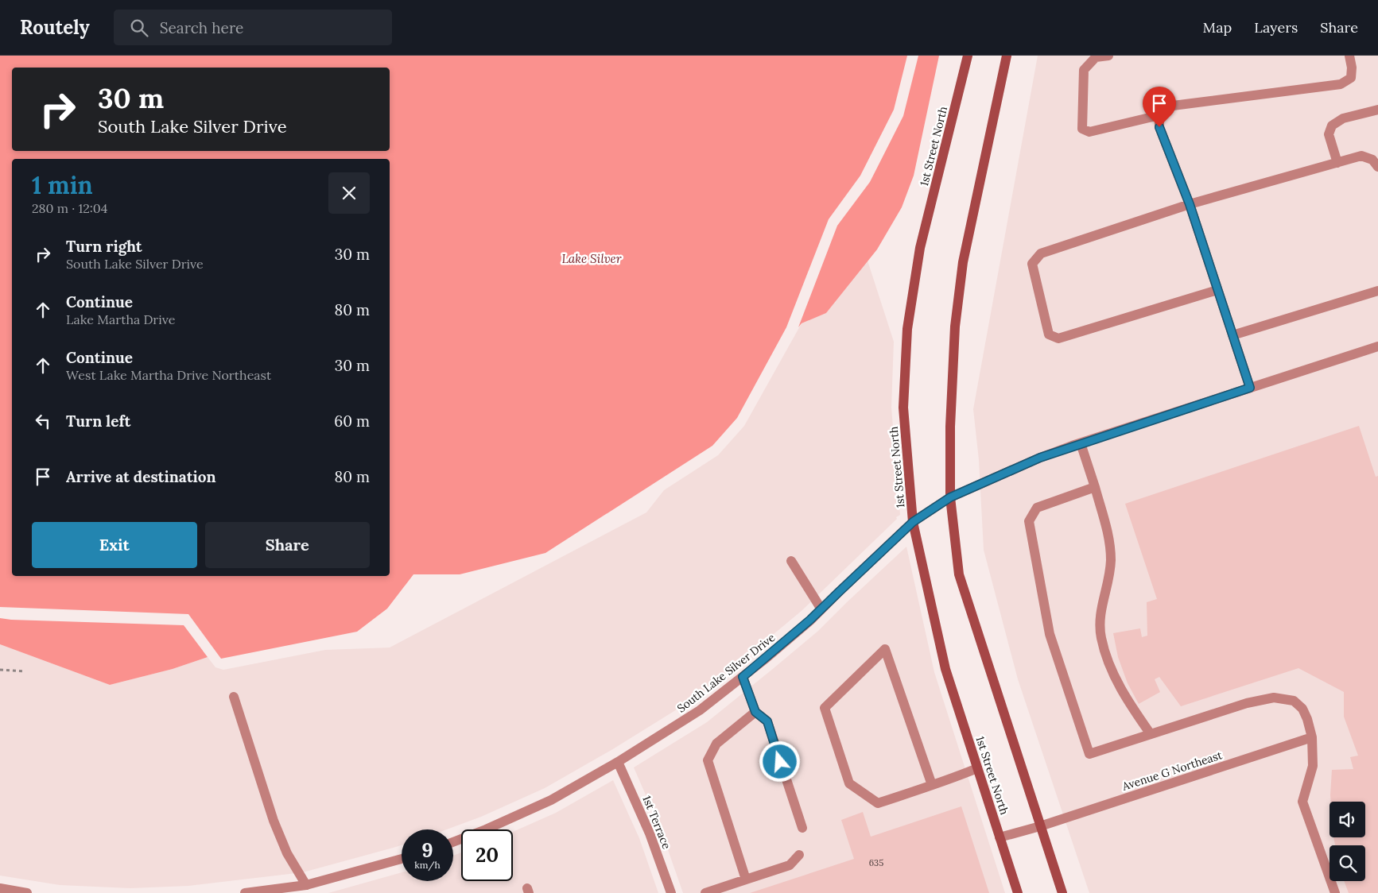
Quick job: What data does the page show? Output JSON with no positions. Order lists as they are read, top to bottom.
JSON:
{
  "streets": {
    "main road": ["1st Street North"],
    "street": ["South Lake Silver Drive", "Avenue G Northeast", "1st Terrace"]
  },
  "crossings": [
    ["1st Street North", "South Lake Silver Drive"],
    ["1st Street North", "Avenue G Northeast"],
    ["South Lake Silver Drive", "1st Terrace"]
  ],
  "water": ["Lake Silver"],
  "house_numbers": ["635"],
  "page": {
    "header": "Routely",
    "search": "Search here",
    "nav": ["Map", "Layers", "Share"],
    "turn": ["30 m", "South Lake Silver Drive"],
    "heading": ["1 min", "280 m · 12:04"],
    "list": [
      {
        "name": "Turn right",
        "note": "South Lake Silver Drive",
        "value": "30 m"
      },
      {
        "name": "Continue",
        "note": "Lake Martha Drive",
        "value": "80 m"
      },
      {
        "name": "Continue",
        "note": "West Lake Martha Drive Northeast",
        "value": "30 m"
      },
      {
        "name": "Turn left",
        "value": "60 m"
      },
      {
        "name": "Arrive at destination",
        "value": "80 m"
      }
    ],
    "buttons": ["Exit", "Share"],
    "speed": "9 km/h",
    "limit": "20"
  }
}
